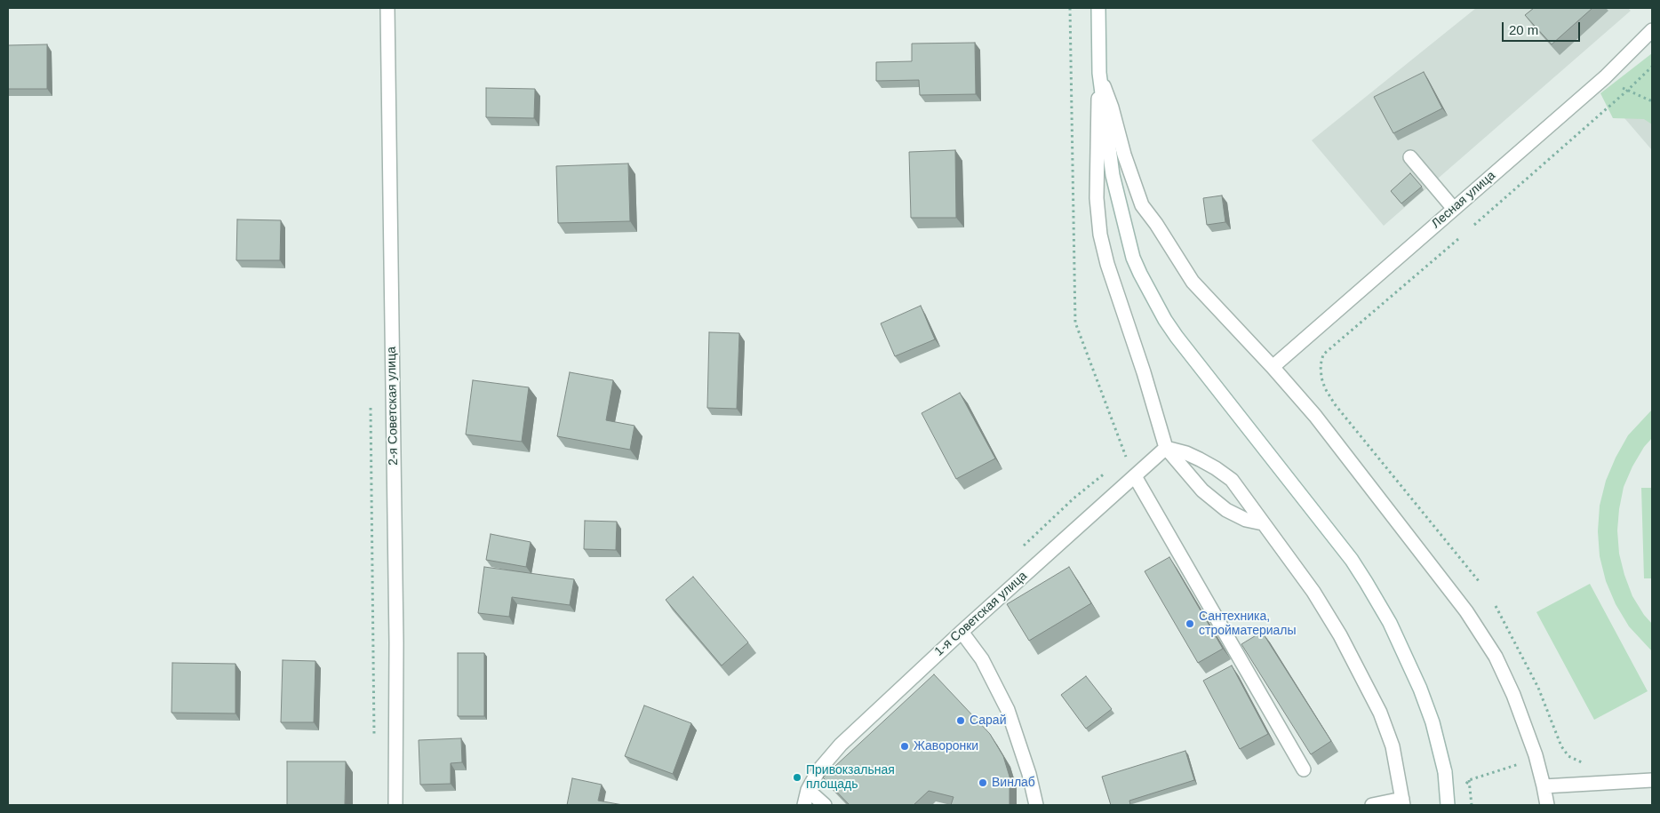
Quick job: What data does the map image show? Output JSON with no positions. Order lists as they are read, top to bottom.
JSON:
{
  "streets": {
    "street": ["Лесная улица", "2-я Советская улица", "1-я Советская улица"]
  },
  "places": [
    "Сантехника, стройматериалы",
    "Сарай",
    "Жаворонки",
    "Привокзальная площадь",
    "Винлаб"
  ],
  "scale_bar": "20 m"
}
